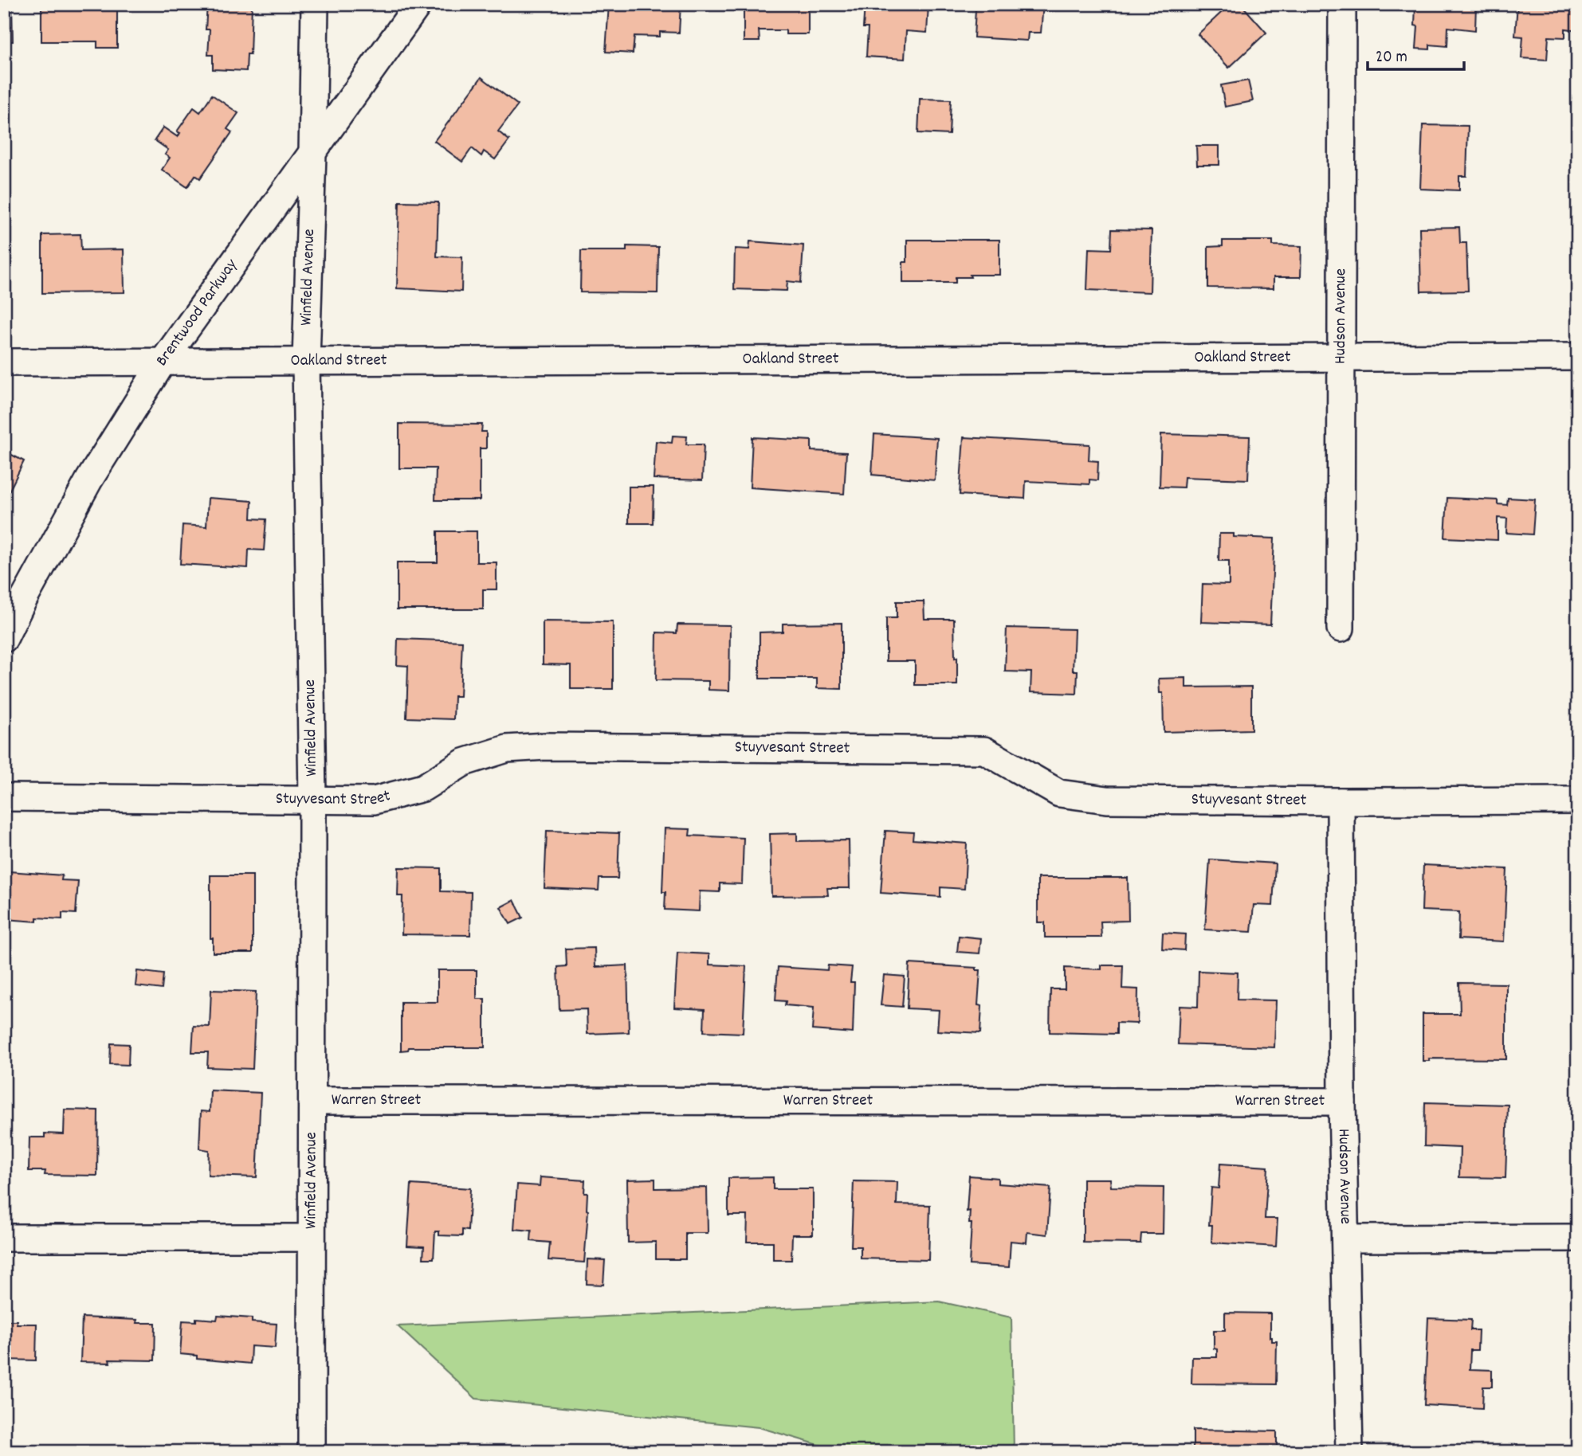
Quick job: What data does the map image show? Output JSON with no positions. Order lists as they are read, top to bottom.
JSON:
{
  "streets": {
    "street": [
      "Winfield Avenue",
      "Brentwood Parkway",
      "Hudson Avenue",
      "Oakland Street",
      "Stuyvesant Street",
      "Warren Street"
    ]
  },
  "crossings": [
    ["Winfield Avenue", "Brentwood Parkway"],
    ["Winfield Avenue", "Oakland Street"],
    ["Winfield Avenue", "Stuyvesant Street"],
    ["Winfield Avenue", "Warren Street"],
    ["Brentwood Parkway", "Oakland Street"],
    ["Hudson Avenue", "Oakland Street"],
    ["Hudson Avenue", "Stuyvesant Street"],
    ["Hudson Avenue", "Warren Street"]
  ],
  "scale_bar": "20 m"
}
